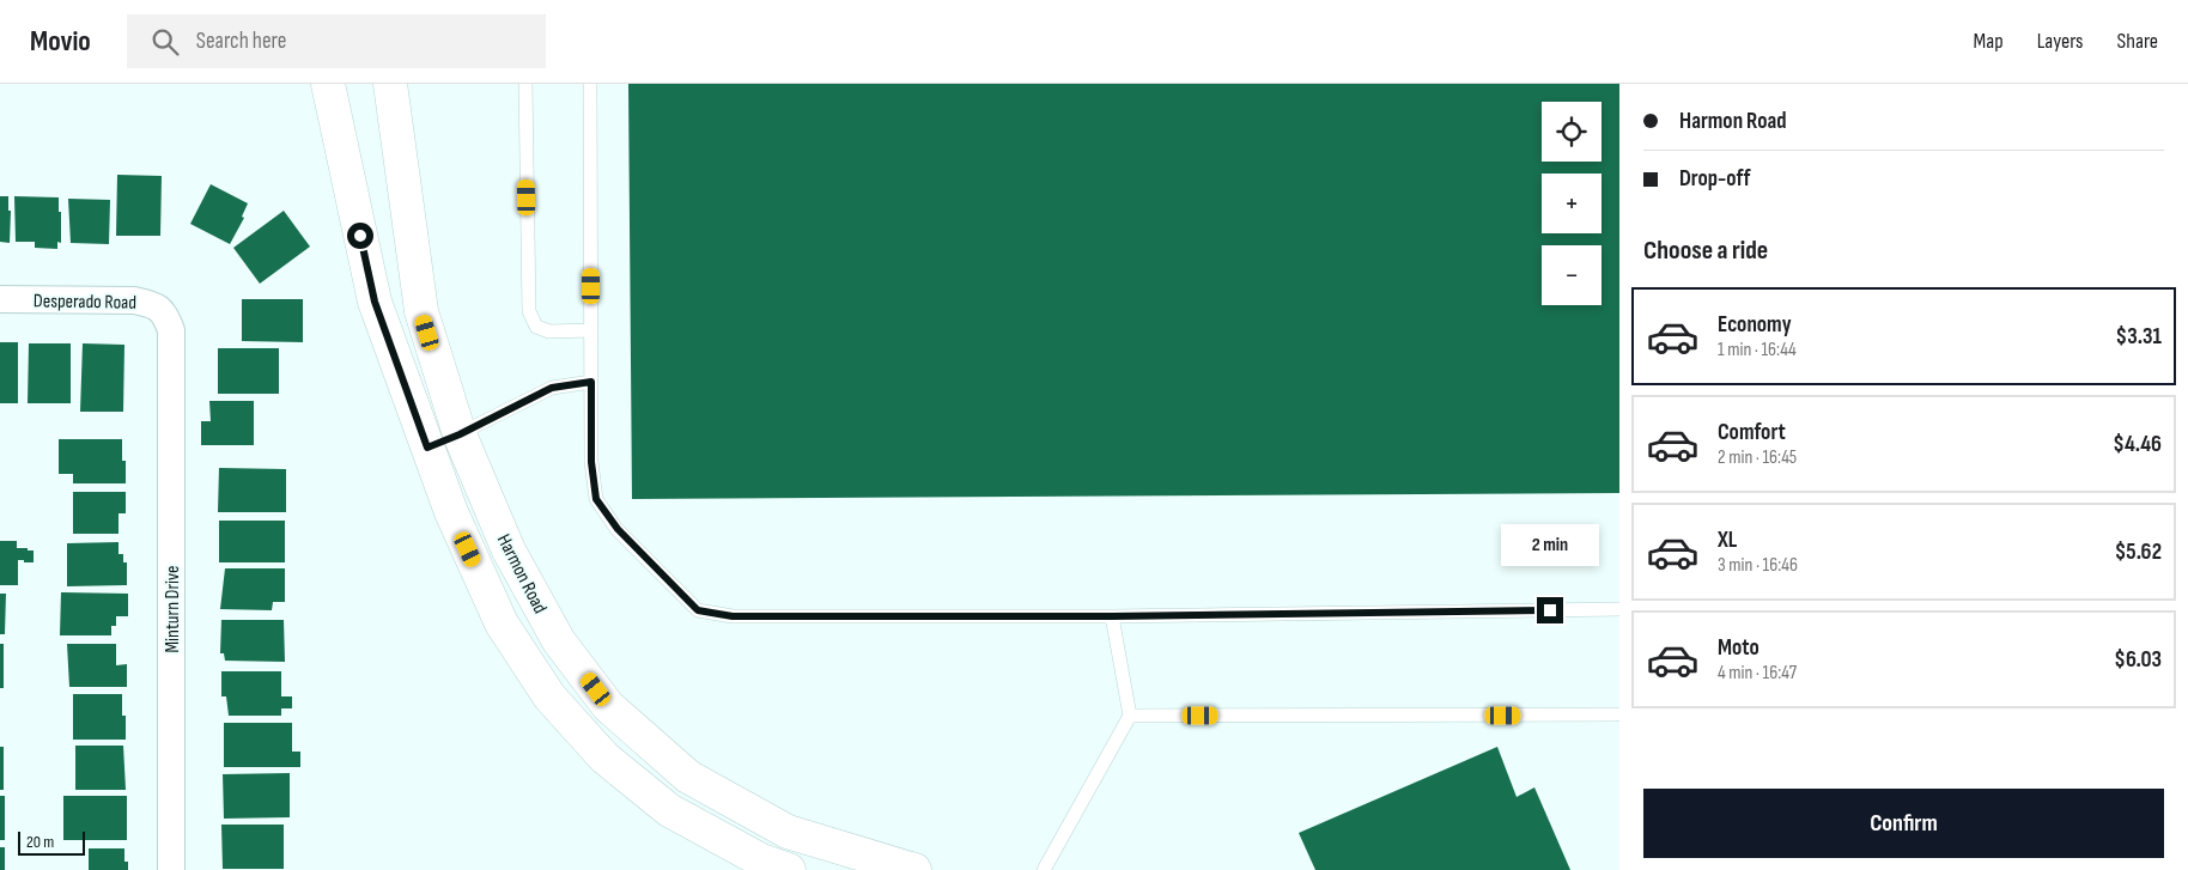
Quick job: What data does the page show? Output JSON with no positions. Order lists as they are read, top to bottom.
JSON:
{
  "streets": {
    "street": ["Desperado Road", "Harmon Road", "Minturn Drive"]
  },
  "crossings": [
    ["Desperado Road", "Minturn Drive"]
  ],
  "scale_bar": "20 m",
  "page": {
    "header": "Movio",
    "search": "Search here",
    "nav": ["Map", "Layers", "Share"],
    "banner": ["Harmon Road", "Drop-off"],
    "map_buttons": ["+", "−"],
    "heading": "Choose a ride",
    "list": [
      {
        "name": "Economy",
        "note": "1 min · 16:44",
        "value": "$3.31"
      },
      {
        "name": "Comfort",
        "note": "2 min · 16:45",
        "value": "$4.46"
      },
      {
        "name": "XL",
        "note": "3 min · 16:46",
        "value": "$5.62"
      },
      {
        "name": "Moto",
        "note": "4 min · 16:47",
        "value": "$6.03"
      }
    ],
    "bubble": "2 min",
    "buttons": "Confirm",
    "scale": "20 m"
  }
}
